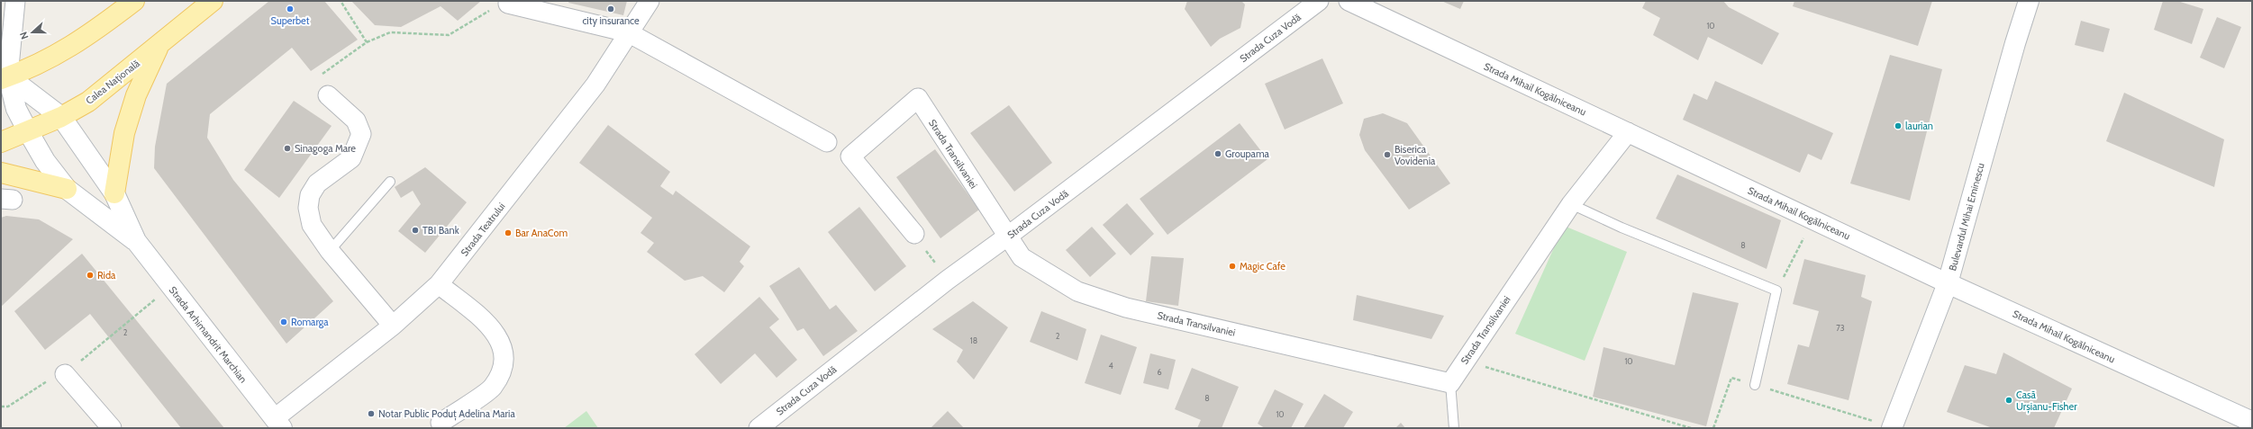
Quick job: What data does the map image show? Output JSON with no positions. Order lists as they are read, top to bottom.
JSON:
{
  "streets": {
    "main road": [
      "Calea Națională",
      "Strada Mihail Kogălniceanu",
      "Bulevardul Mihai Eminescu",
      "Strada Arhimandrit Marchian"
    ],
    "street": ["Strada Cuza Vodă", "Strada Transilvaniei", "Strada Teatrului"]
  },
  "crossings": [
    ["Strada Cuza Vodă", "Strada Transilvaniei"],
    ["Calea Națională", "Strada Arhimandrit Marchian"],
    ["Strada Mihail Kogălniceanu", "Strada Transilvaniei"],
    ["Strada Mihail Kogălniceanu", "Bulevardul Mihai Eminescu"],
    ["Strada Teatrului", "Strada Arhimandrit Marchian"]
  ],
  "places": [
    "Superbet",
    "city insurance",
    "laurian",
    "Sinagoga Mare",
    "Groupama",
    "Biserica Vovidenia",
    "TBI Bank",
    "Bar AnaCom",
    "Magic Cafe",
    "Rida",
    "Romarga",
    "Casă Urșianu-Fisher",
    "Notar Public Poduț Adelina Maria"
  ],
  "house_numbers": [
    "10",
    "8",
    "73",
    "2",
    "2",
    "18",
    "10",
    "4",
    "6",
    "8",
    "10"
  ],
  "north": "left"
}
